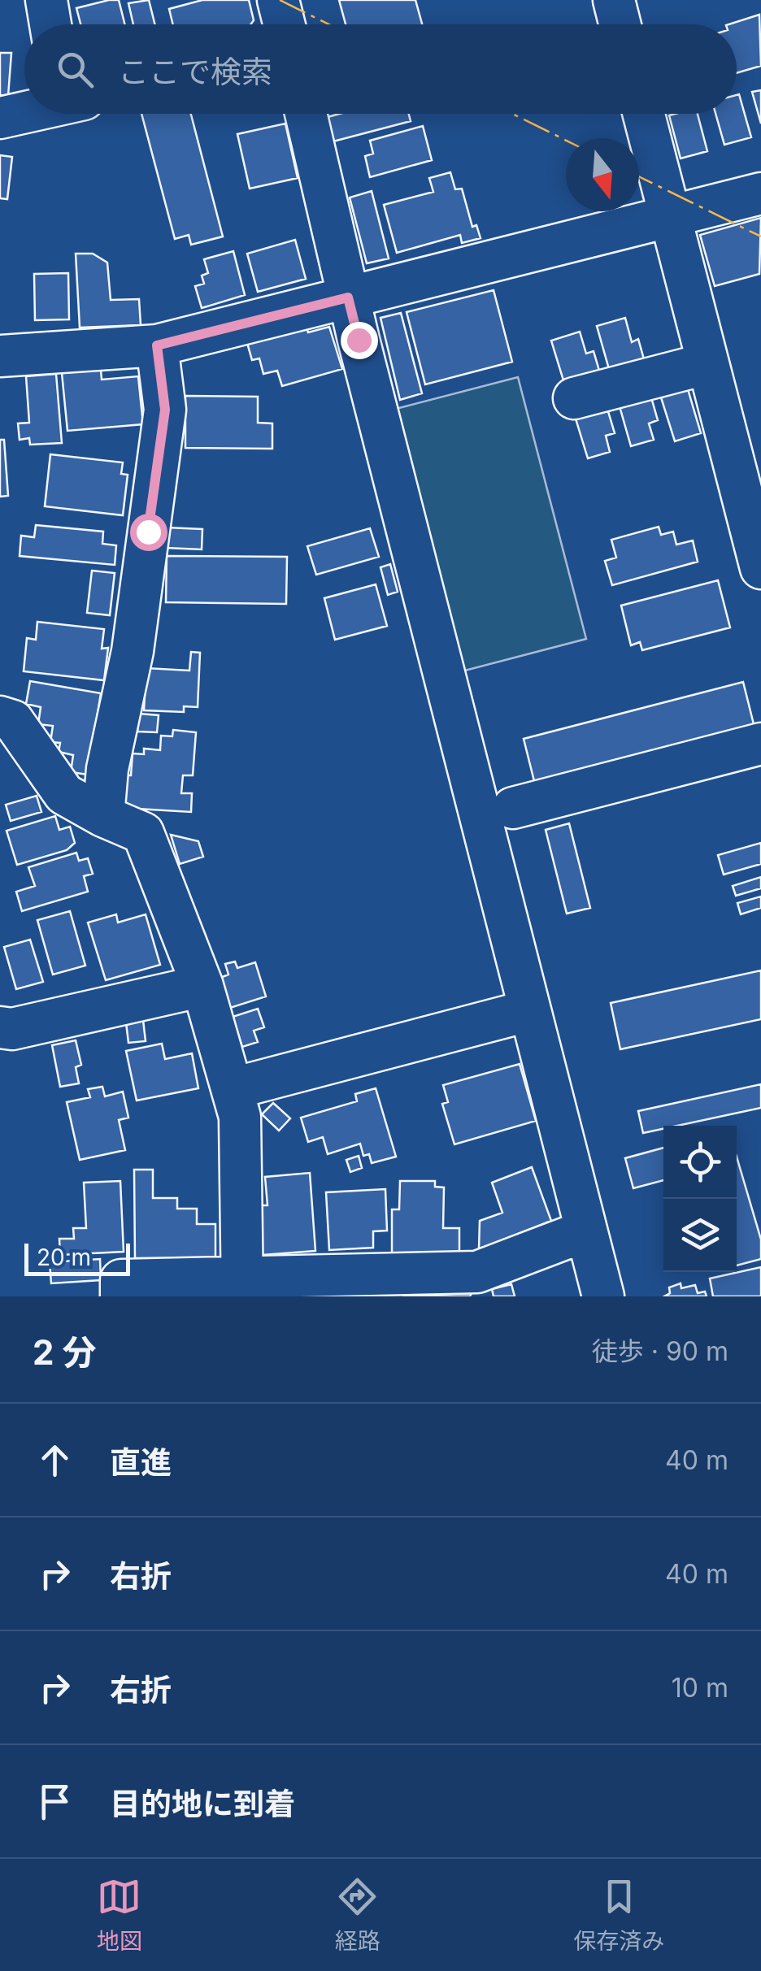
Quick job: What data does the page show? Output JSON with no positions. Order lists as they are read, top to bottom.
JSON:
{
  "scale_bar": "20 m",
  "north": "bottom",
  "page": {
    "search": "ここで検索",
    "scale": "20 m",
    "heading": ["2 分", "徒歩 · 90 m"],
    "list": [
      ["直進", "40 m"],
      ["右折", "40 m"],
      ["右折", "10 m"],
      "目的地に到着"
    ],
    "nav": ["地図", "経路", "保存済み"]
  }
}
